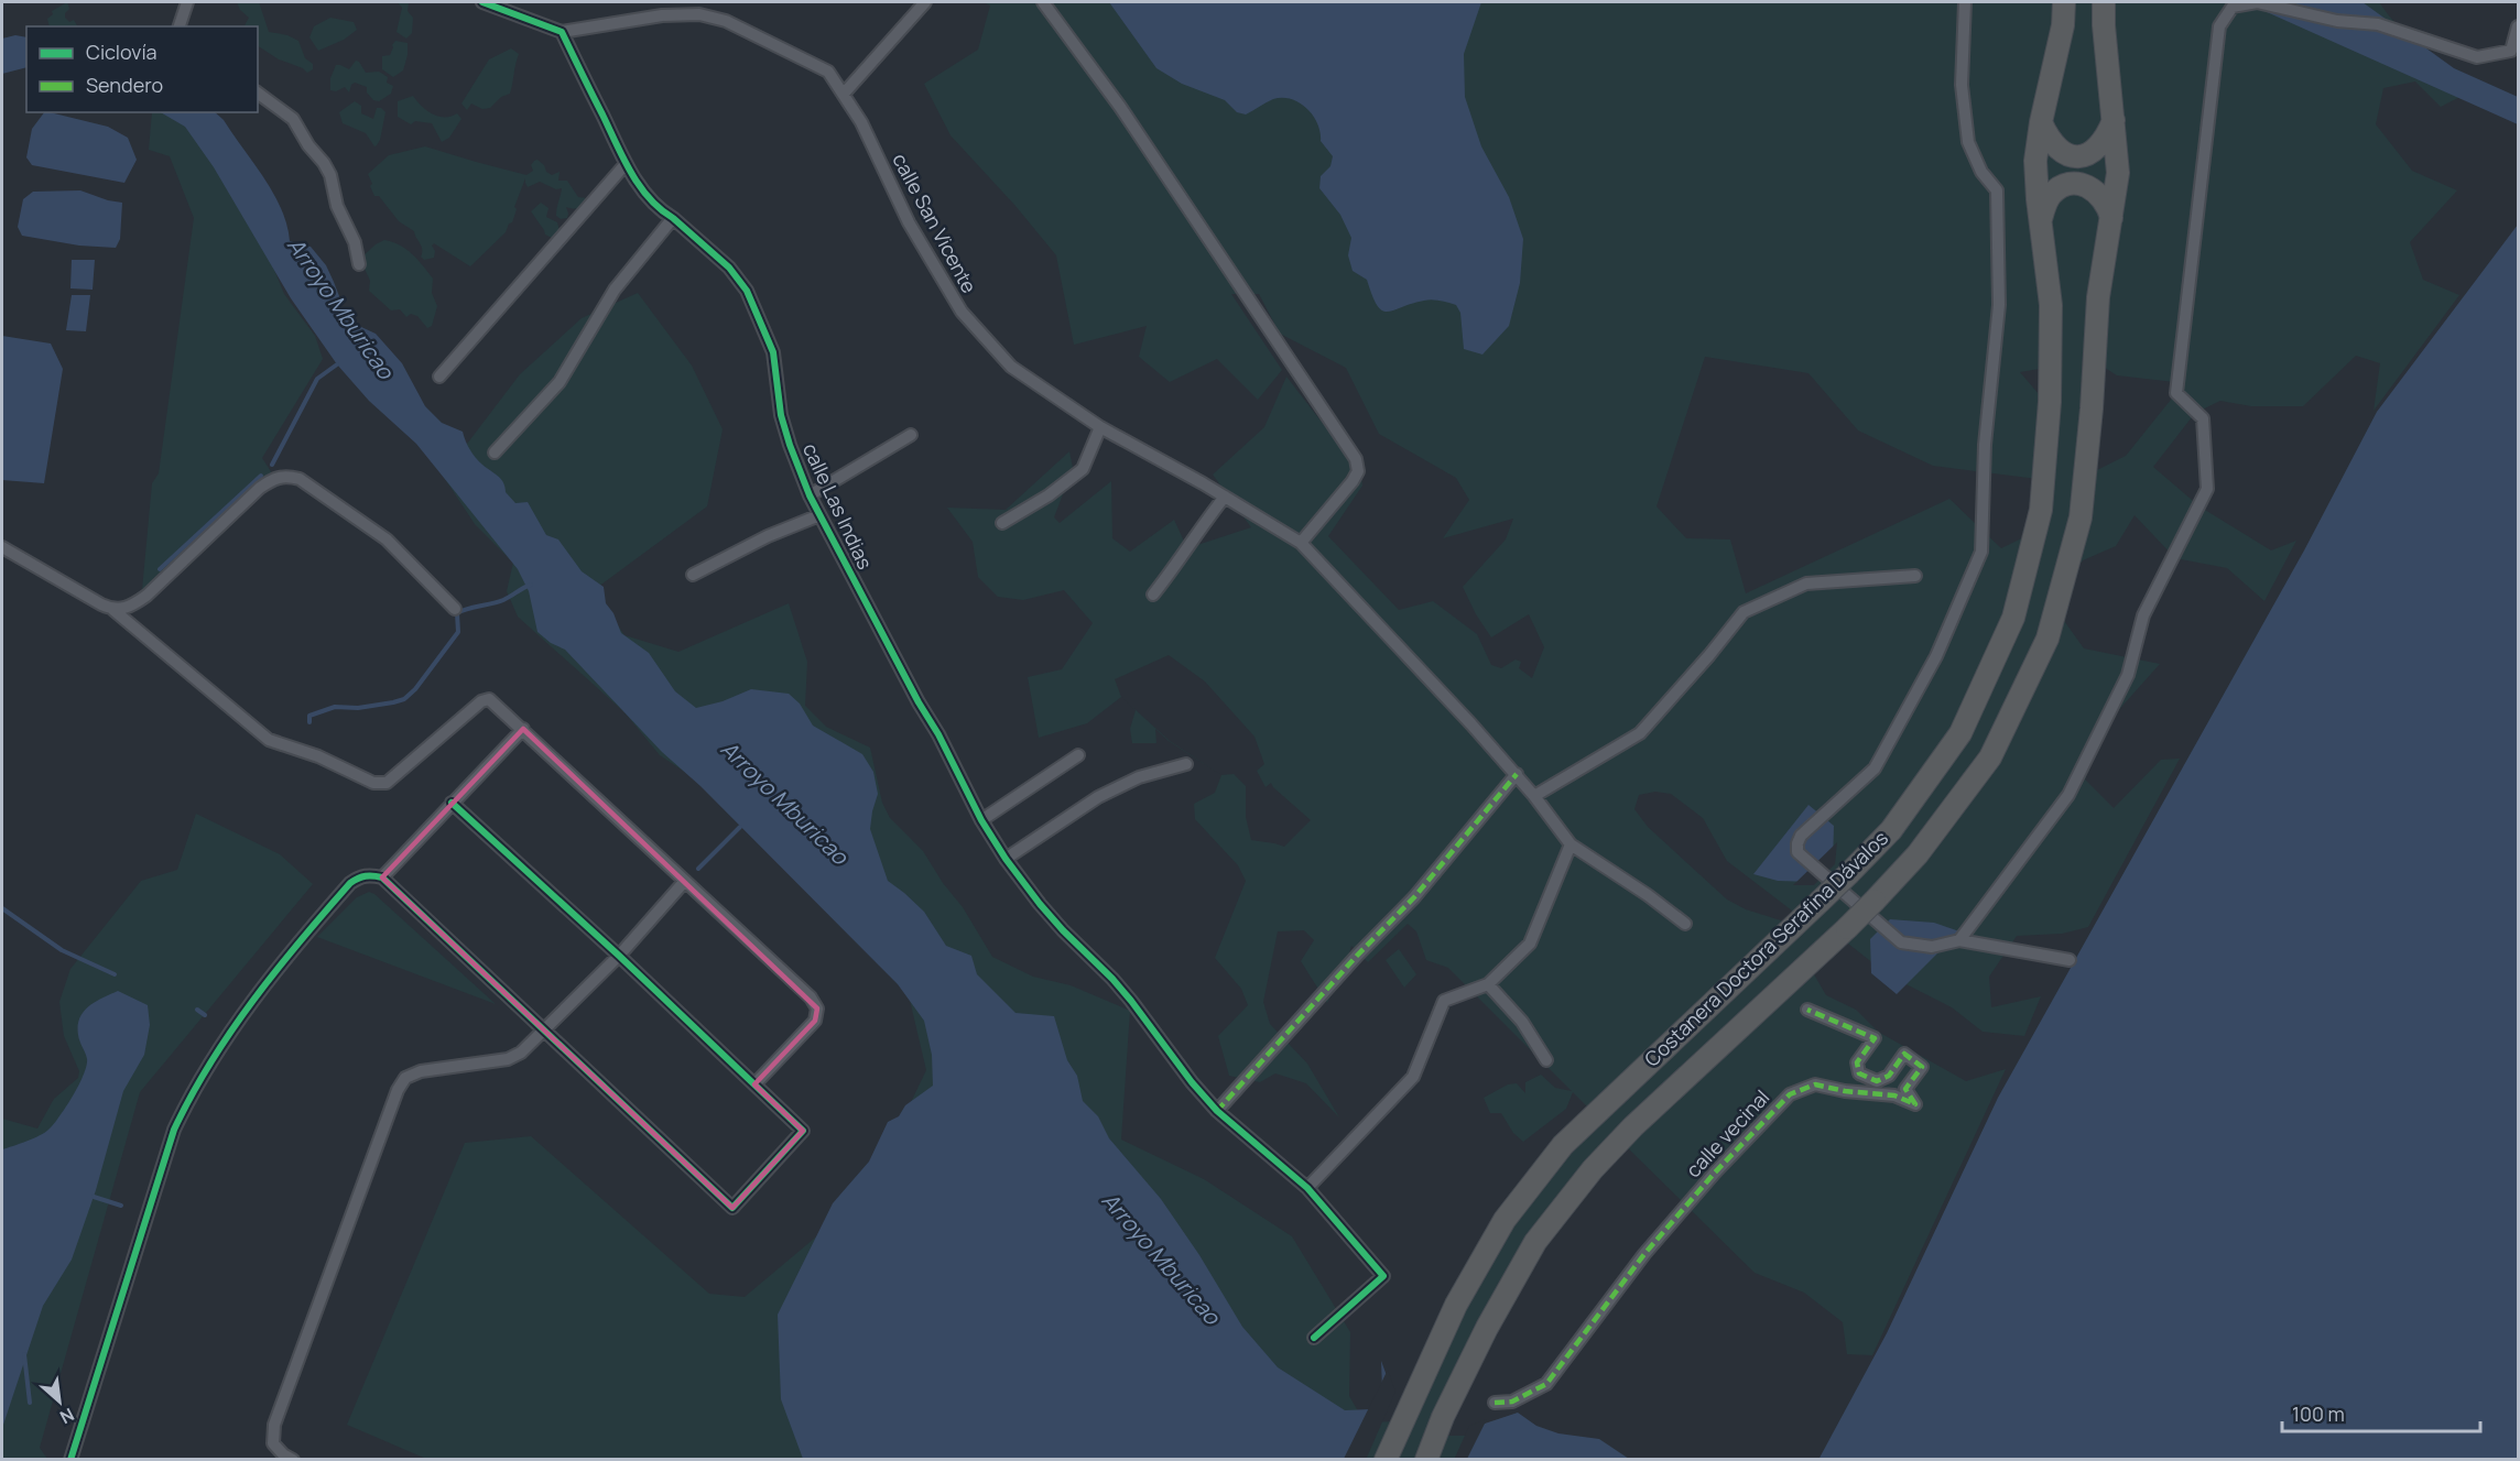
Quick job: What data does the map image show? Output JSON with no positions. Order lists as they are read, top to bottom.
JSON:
{
  "streets": {
    "highway": ["Costanera Doctora Serafina Dávalos"],
    "street": ["calle San Vicente", "calle Las Indias", "calle vecinal"]
  },
  "crossings": [
    ["calle San Vicente", "calle Las Indias"]
  ],
  "water": ["Arroyo Mburicao"],
  "legend": ["Ciclovía", "Sendero"],
  "scale_bar": "100 m",
  "north": "bottom right"
}
